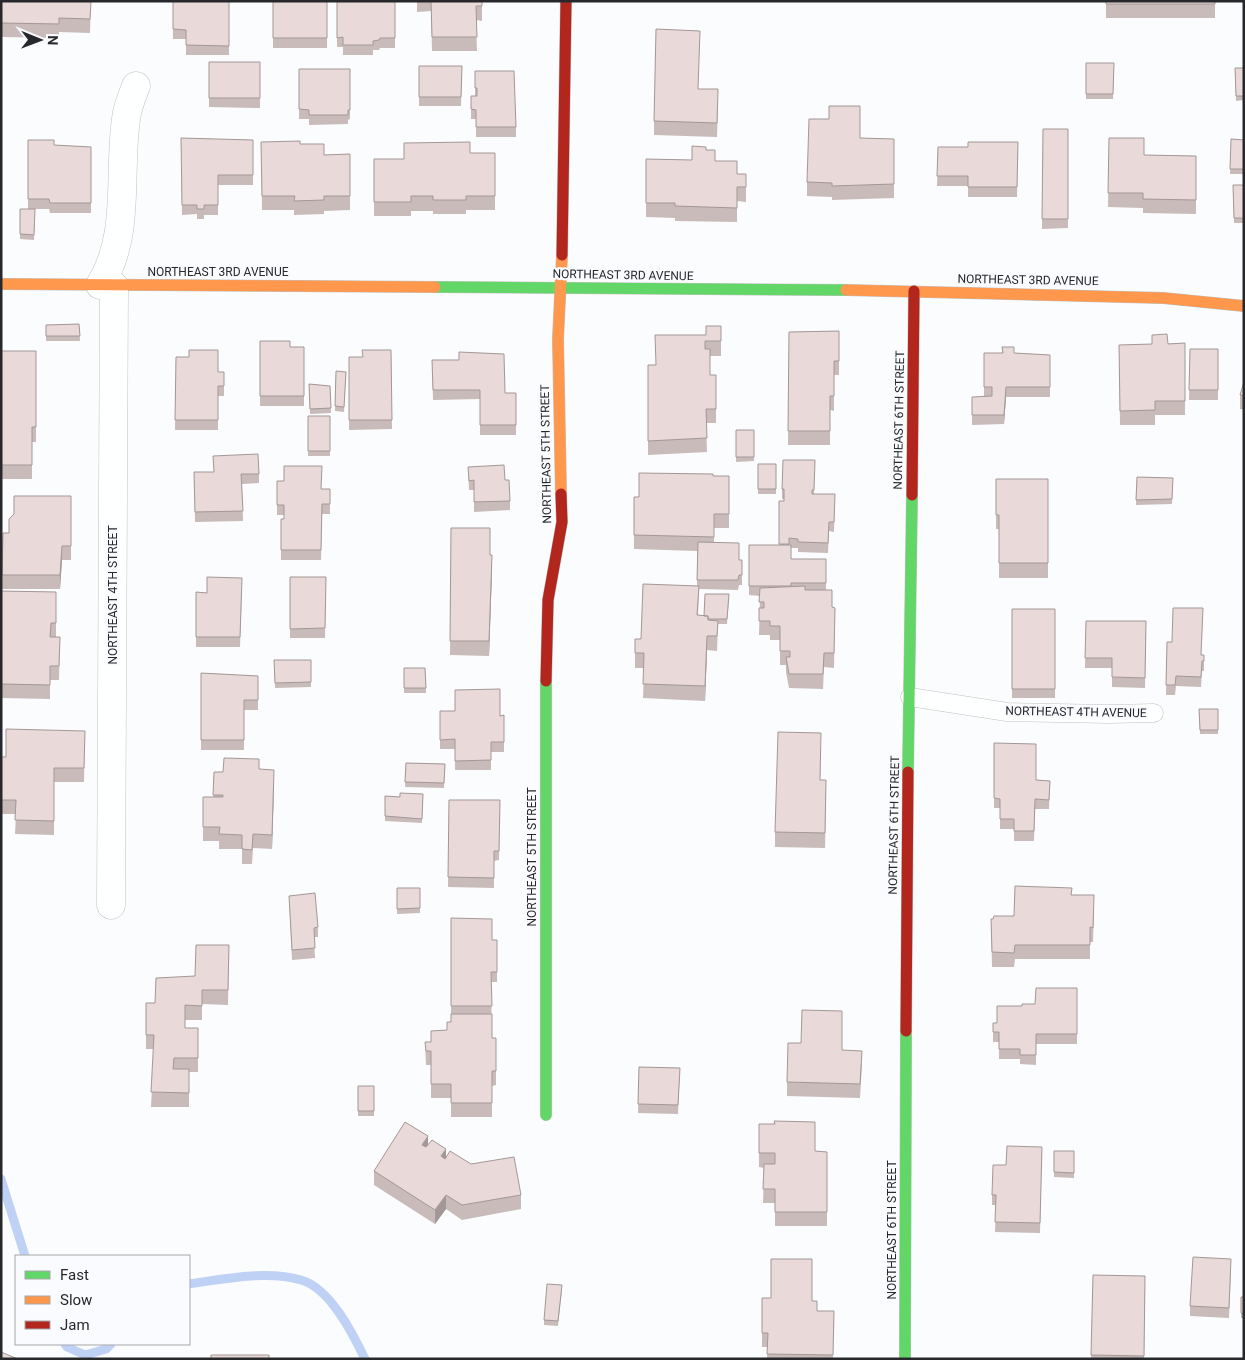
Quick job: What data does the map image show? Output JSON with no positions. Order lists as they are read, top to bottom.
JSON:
{
  "streets": {
    "street": [
      "NORTHEAST 3RD AVENUE",
      "NORTHEAST 6TH STREET",
      "NORTHEAST 5TH STREET",
      "NORTHEAST 4TH STREET"
    ],
    "lane": ["NORTHEAST 4TH AVENUE"]
  },
  "crossings": [
    ["NORTHEAST 3RD AVENUE", "NORTHEAST 6TH STREET"],
    ["NORTHEAST 3RD AVENUE", "NORTHEAST 5TH STREET"],
    ["NORTHEAST 3RD AVENUE", "NORTHEAST 4TH STREET"],
    ["NORTHEAST 6TH STREET", "NORTHEAST 4TH AVENUE"]
  ],
  "legend": ["Fast", "Slow", "Jam"],
  "north": "right"
}
